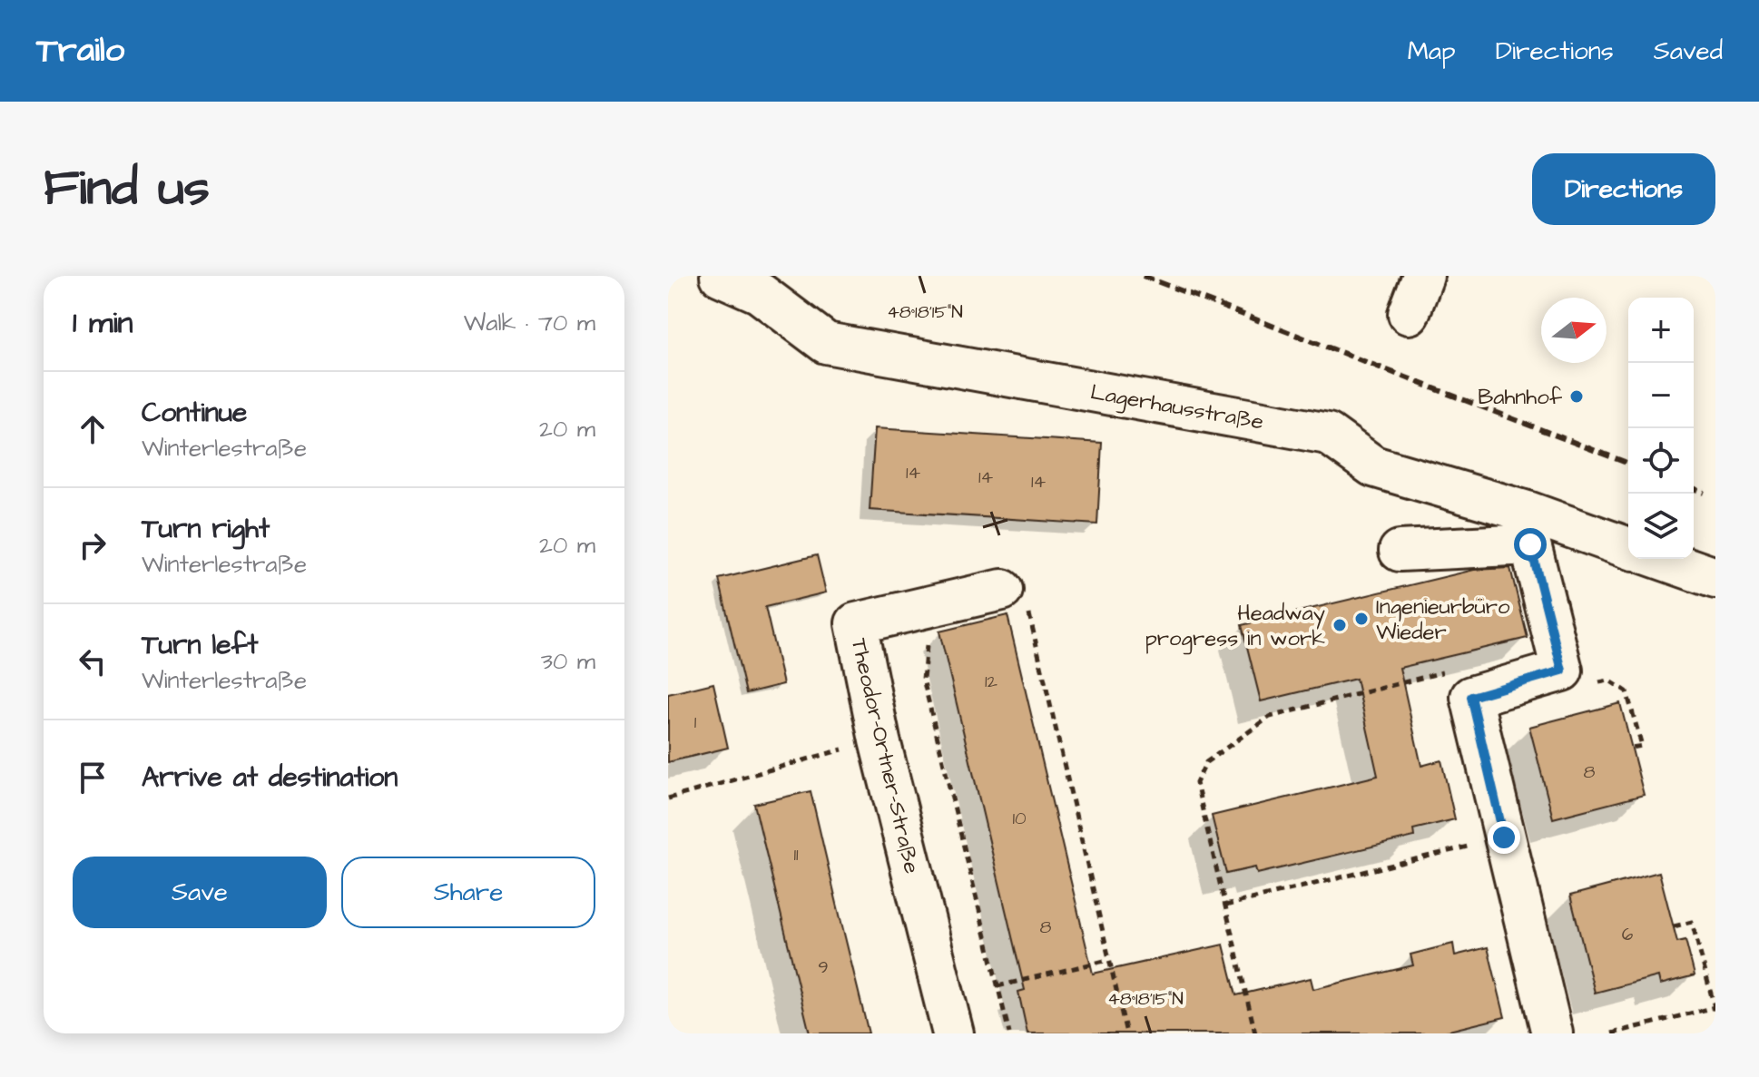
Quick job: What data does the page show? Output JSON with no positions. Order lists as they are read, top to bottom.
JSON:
{
  "streets": {
    "street": ["Lagerhausstraße", "Theodor-Ortner-Straße"]
  },
  "places": ["Bahnhof", "Ingenieurbüro Wieder", "Headway progress in work"],
  "house_numbers": [
    "14",
    "14",
    "14",
    "12",
    "1",
    "8",
    "10",
    "11",
    "8",
    "6",
    "9"
  ],
  "north": "right",
  "page": {
    "header": "Trailo",
    "nav": ["Map", "Directions", "Saved"],
    "title": "Find us",
    "buttons": [
      "Directions",
      ["Save", "Share"]
    ],
    "heading": ["1 min", "Walk · 70 m"],
    "map_buttons": ["+", "−"],
    "list": [
      ["Continue", "Winterlestraße", "20 m"],
      ["Turn right", "Winterlestraße", "20 m"],
      ["Turn left", "Winterlestraße", "30 m"],
      "Arrive at destination"
    ]
  },
  "coordinates": ["48°18'15\"N"]
}
